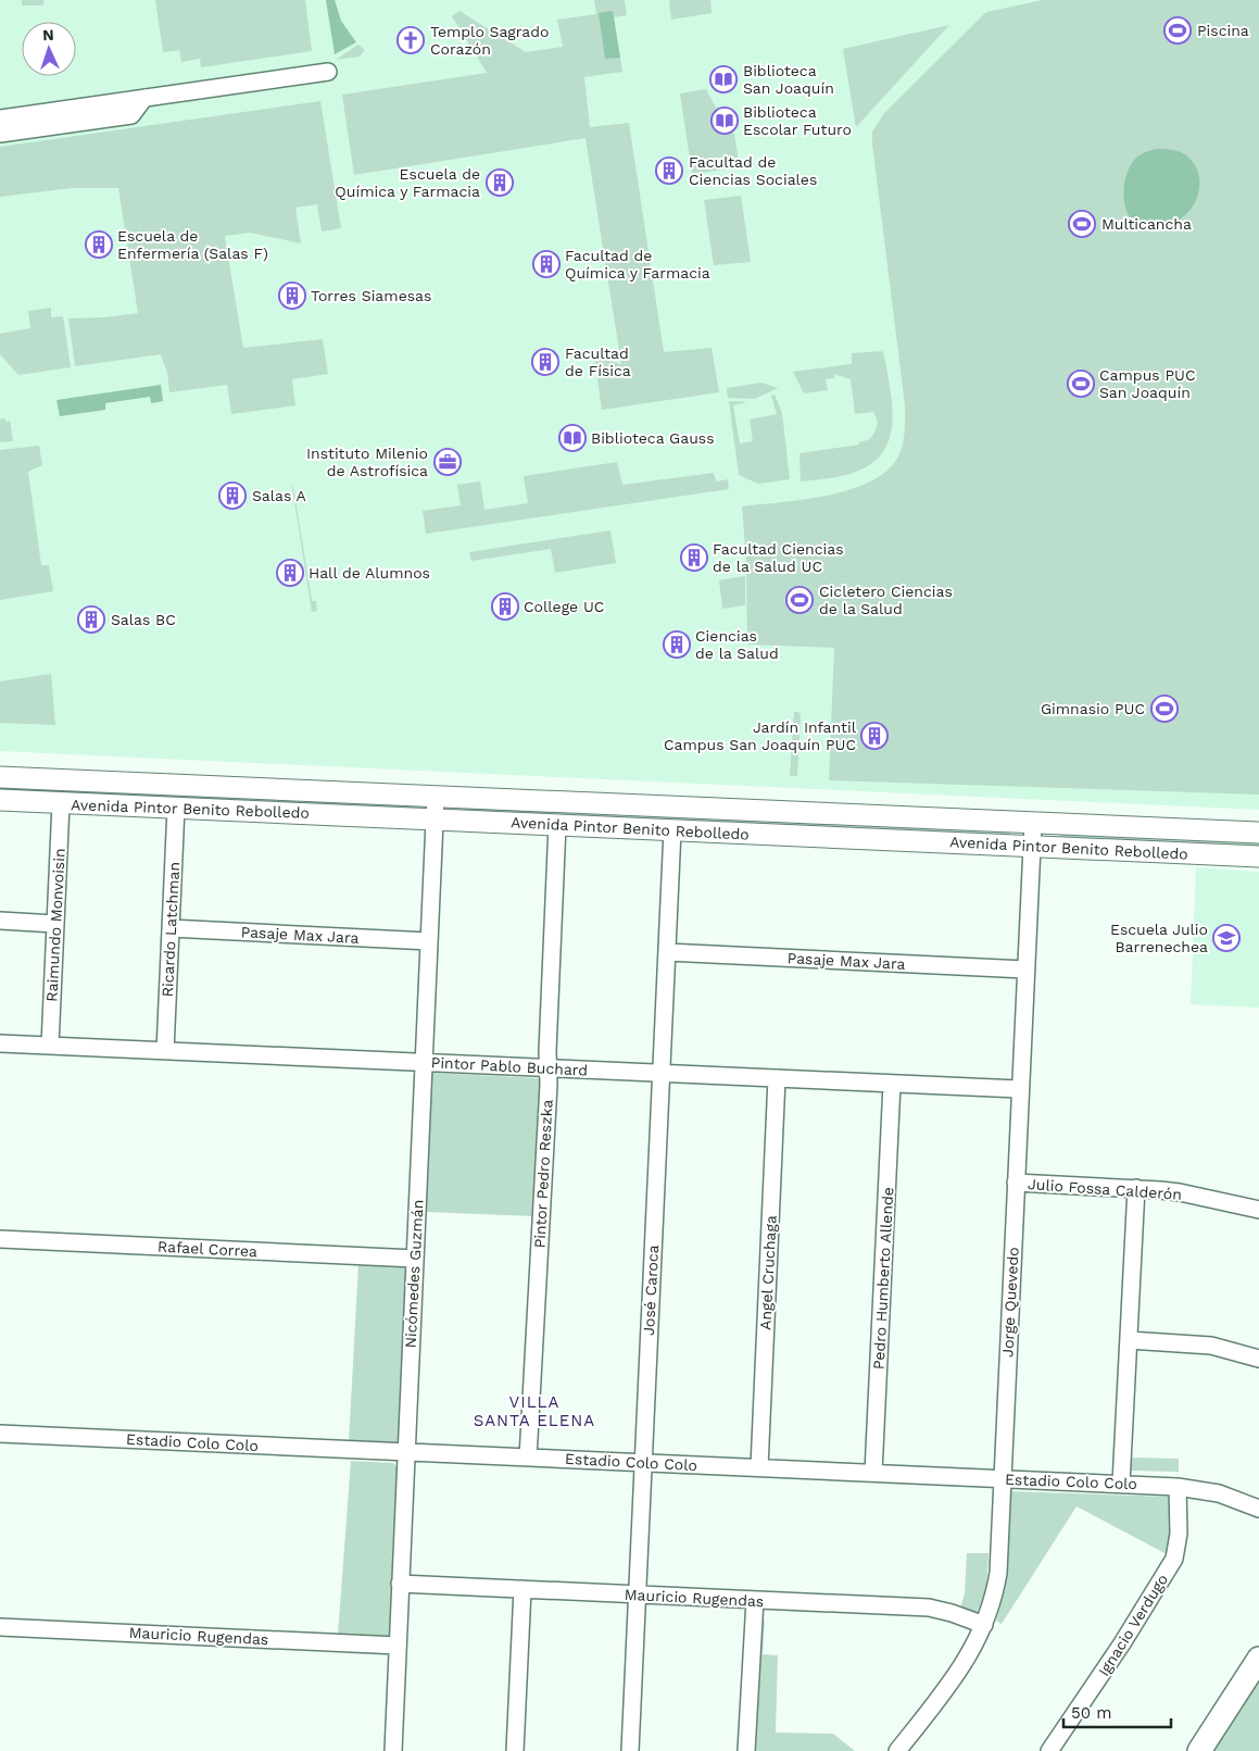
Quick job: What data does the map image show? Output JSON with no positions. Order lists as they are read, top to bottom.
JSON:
{
  "streets": {
    "street": [
      "Avenida Pintor Benito Rebolledo",
      "Raimundo Monvoisin",
      "Ricardo Latchman",
      "Pasaje Max Jara",
      "Pintor Pablo Buchard",
      "Pintor Pedro Reszka",
      "Julio Fossa Calderón",
      "Rafael Correa",
      "Angel Cruchaga",
      "Nicómedes Guzmán",
      "Pedro Humberto Allende",
      "José Caroca",
      "Jorge Quevedo",
      "Estadio Colo Colo",
      "Mauricio Rugendas",
      "Ignacio Verdugo"
    ]
  },
  "crossings": [
    ["Avenida Pintor Benito Rebolledo", "Raimundo Monvoisin"],
    ["Avenida Pintor Benito Rebolledo", "Ricardo Latchman"],
    ["Avenida Pintor Benito Rebolledo", "Pintor Pedro Reszka"],
    ["Avenida Pintor Benito Rebolledo", "Nicómedes Guzmán"],
    ["Avenida Pintor Benito Rebolledo", "José Caroca"],
    ["Avenida Pintor Benito Rebolledo", "Jorge Quevedo"],
    ["Raimundo Monvoisin", "Pintor Pablo Buchard"],
    ["Ricardo Latchman", "Pasaje Max Jara"],
    ["Ricardo Latchman", "Pintor Pablo Buchard"],
    ["Pasaje Max Jara", "Nicómedes Guzmán"],
    ["Pasaje Max Jara", "José Caroca"],
    ["Pasaje Max Jara", "Jorge Quevedo"],
    ["Pintor Pablo Buchard", "Pintor Pedro Reszka"],
    ["Pintor Pablo Buchard", "Angel Cruchaga"],
    ["Pintor Pablo Buchard", "Nicómedes Guzmán"],
    ["Pintor Pablo Buchard", "Pedro Humberto Allende"],
    ["Pintor Pablo Buchard", "José Caroca"],
    ["Pintor Pablo Buchard", "Jorge Quevedo"],
    ["Pintor Pedro Reszka", "Estadio Colo Colo"],
    ["Julio Fossa Calderón", "Jorge Quevedo"],
    ["Rafael Correa", "Nicómedes Guzmán"],
    ["Angel Cruchaga", "Estadio Colo Colo"],
    ["Nicómedes Guzmán", "Estadio Colo Colo"],
    ["Nicómedes Guzmán", "Mauricio Rugendas"],
    ["Pedro Humberto Allende", "Estadio Colo Colo"],
    ["José Caroca", "Estadio Colo Colo"],
    ["José Caroca", "Mauricio Rugendas"],
    ["Jorge Quevedo", "Estadio Colo Colo"],
    ["Jorge Quevedo", "Mauricio Rugendas"],
    ["Estadio Colo Colo", "Ignacio Verdugo"]
  ],
  "districts": ["VILLA SANTA ELENA"],
  "places": {
    "sports": [
      "Piscina",
      "Multicancha",
      "Campus PUC San Joaquín",
      "Cicletero Ciencias de la Salud",
      "Gimnasio PUC"
    ],
    "church": ["Templo Sagrado Corazón"],
    "library": ["Biblioteca San Joaquín", "Biblioteca Escolar Futuro", "Biblioteca Gauss"],
    "building": [
      "Facultad de Ciencias Sociales",
      "Escuela de Química y Farmacia",
      "Escuela de Enfermería (Salas F)",
      "Facultad de Química y Farmacia",
      "Torres Siamesas",
      "Facultad de Física",
      "Salas A",
      "Facultad Ciencias de la Salud UC",
      "Hall de Alumnos",
      "College UC",
      "Salas BC",
      "Ciencias de la Salud",
      "Jardín Infantil Campus San Joaquín PUC"
    ],
    "office": ["Instituto Milenio de Astrofísica"],
    "school or university": ["Escuela Julio Barrenechea"]
  },
  "scale_bar": "50 m",
  "north": "top"
}
